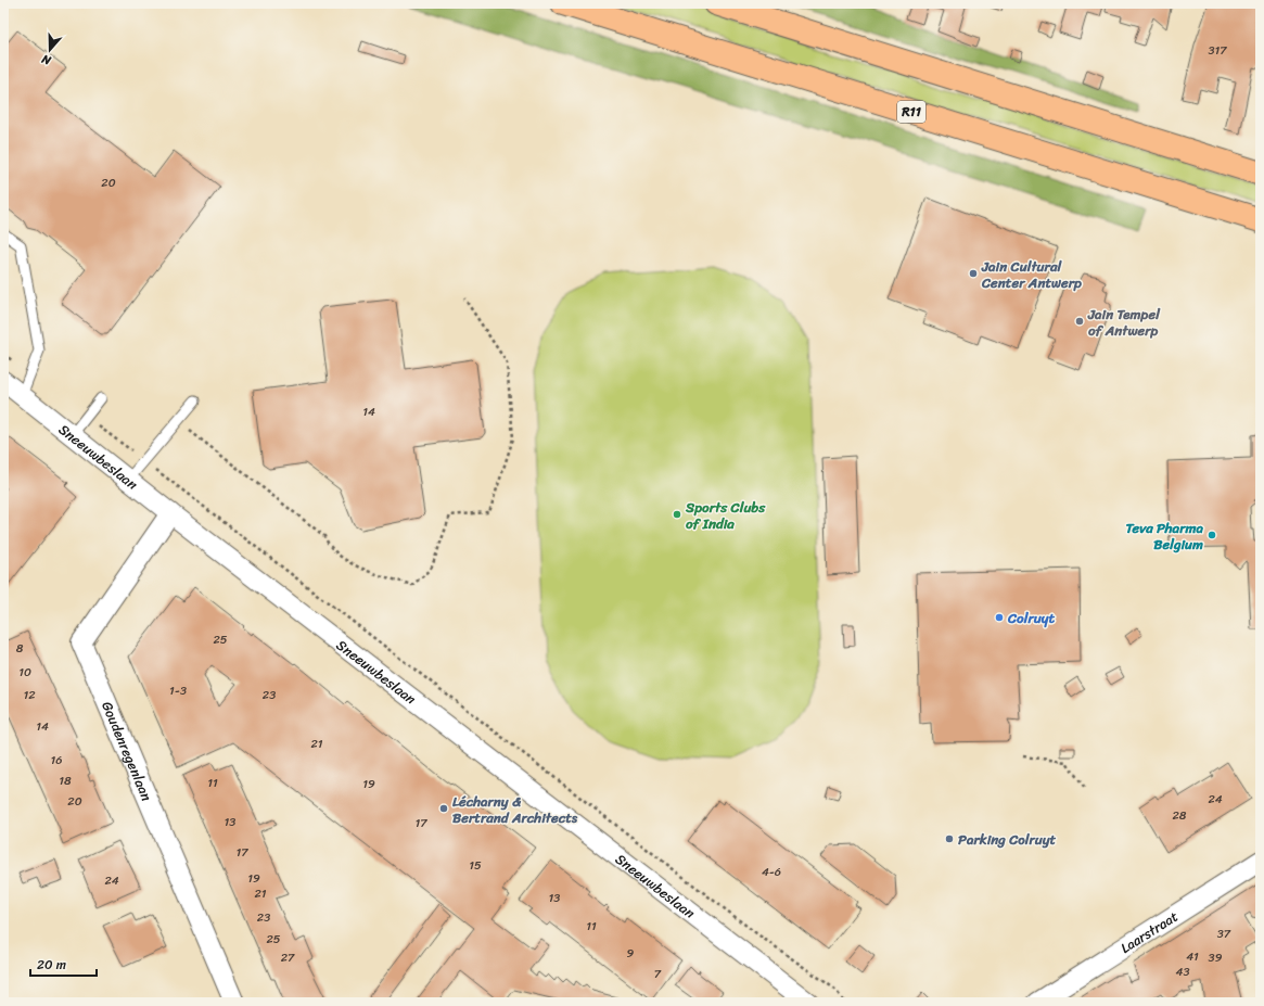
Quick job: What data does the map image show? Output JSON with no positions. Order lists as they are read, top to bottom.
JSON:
{
  "streets": {
    "highway": ["R11"],
    "street": ["Sneeuwbeslaan", "Goudenregenlaan", "Laarstraat"]
  },
  "crossings": [
    ["Sneeuwbeslaan", "Goudenregenlaan"]
  ],
  "places": [
    "Jain Cultural Center Antwerp",
    "Jain Tempel of Antwerp",
    "Sports Clubs of India",
    "Teva Pharma Belgium",
    "Colruyt",
    "Lécharny & Bertrand Architects",
    "Parking Colruyt"
  ],
  "house_numbers": [
    "317",
    "20",
    "14",
    "25",
    "8",
    "10",
    "1-3",
    "12",
    "23",
    "14",
    "21",
    "16",
    "18",
    "11",
    "19",
    "24",
    "20",
    "28",
    "13",
    "17",
    "17",
    "15",
    "4-6",
    "19",
    "24",
    "21",
    "13",
    "23",
    "11",
    "37",
    "25",
    "9",
    "41",
    "27",
    "39",
    "43",
    "7"
  ],
  "scale_bar": "20 m",
  "north": "bottom"
}
